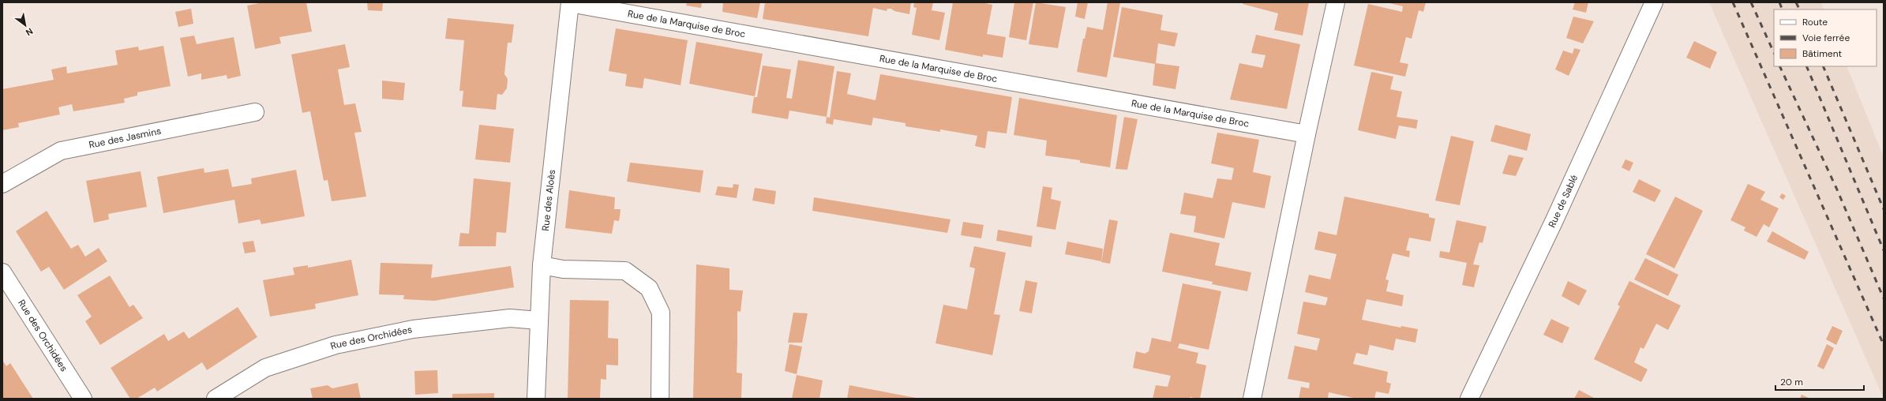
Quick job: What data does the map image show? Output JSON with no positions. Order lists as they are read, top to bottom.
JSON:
{
  "streets": {
    "street": [
      "Rue de la Marquise de Broc",
      "Rue des Jasmins",
      "Rue des Aloès",
      "Rue de Sablé",
      "Rue des Orchidées"
    ]
  },
  "crossings": [
    ["Rue de la Marquise de Broc", "Rue des Aloès"],
    ["Rue des Aloès", "Rue des Orchidées"]
  ],
  "legend": ["Route", "Voie ferrée", "Bâtiment"],
  "scale_bar": "20 m",
  "north": "bottom right"
}
